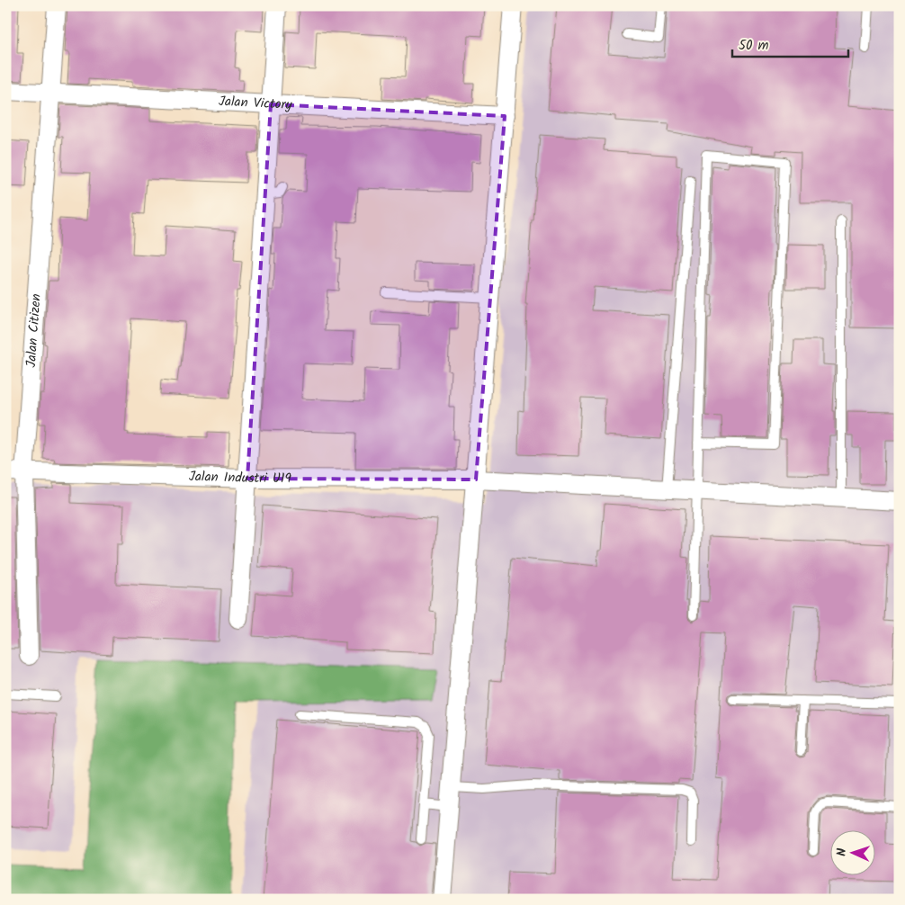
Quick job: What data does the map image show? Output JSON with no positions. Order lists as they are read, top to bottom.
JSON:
{
  "streets": {
    "street": ["Jalan Victory", "Jalan Citizen", "Jalan Industri U19"]
  },
  "crossings": [
    ["Jalan Victory", "Jalan Citizen"],
    ["Jalan Citizen", "Jalan Industri U19"]
  ],
  "scale_bar": "50 m",
  "north": "left"
}
